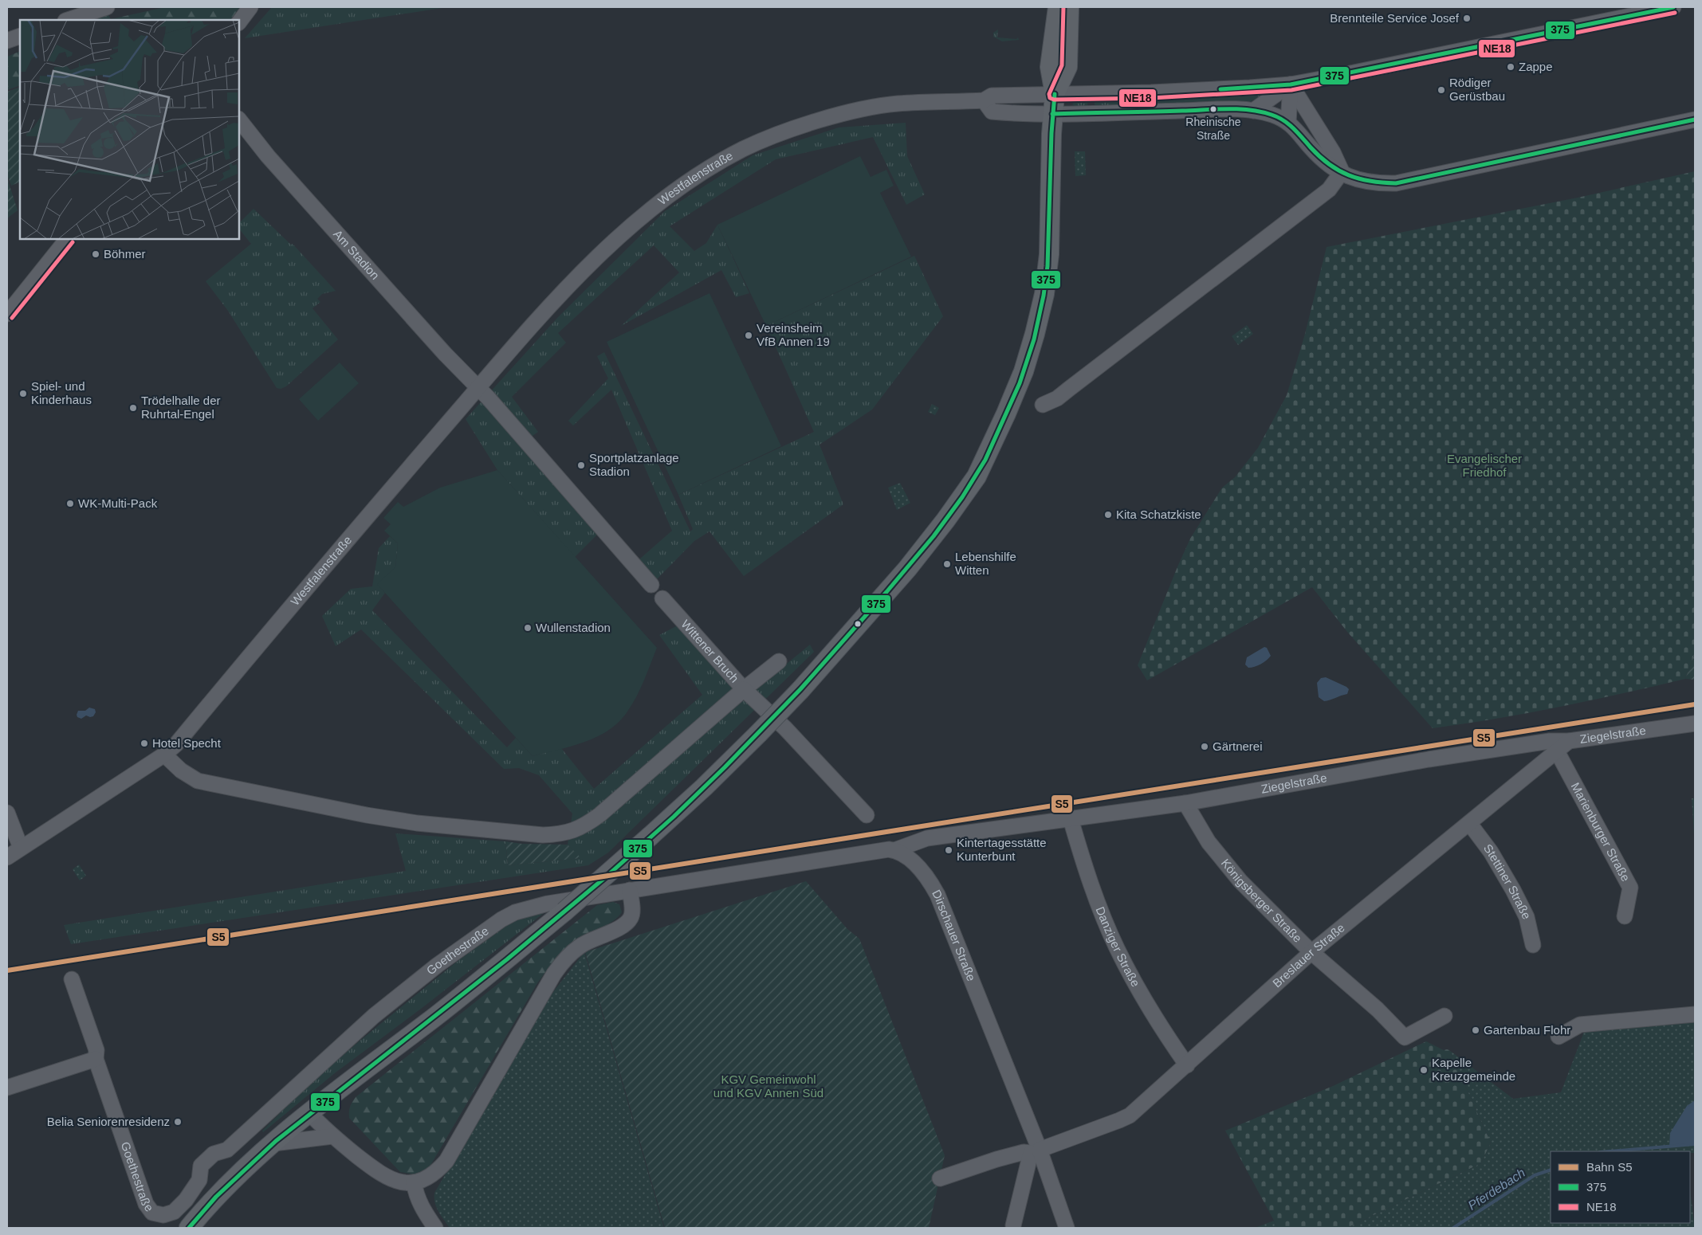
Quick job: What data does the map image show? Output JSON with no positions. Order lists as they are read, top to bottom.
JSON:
{
  "streets": {
    "street": [
      "Westfalenstraße",
      "Am Stadion",
      "Wittener Bruch",
      "Ziegelstraße",
      "Marienburger Straße",
      "Stettiner Straße",
      "Königsberger Straße",
      "Dirschauer Straße",
      "Danziger Straße",
      "Goethestraße",
      "Breslauer Straße"
    ]
  },
  "crossings": [
    ["Westfalenstraße", "Am Stadion"],
    ["Ziegelstraße", "Königsberger Straße"],
    ["Ziegelstraße", "Dirschauer Straße"],
    ["Ziegelstraße", "Danziger Straße"],
    ["Ziegelstraße", "Breslauer Straße"],
    ["Marienburger Straße", "Breslauer Straße"],
    ["Stettiner Straße", "Breslauer Straße"],
    ["Königsberger Straße", "Breslauer Straße"],
    ["Dirschauer Straße", "Breslauer Straße"],
    ["Danziger Straße", "Breslauer Straße"]
  ],
  "water": ["Pferdebach"],
  "parks": ["Evangelischer Friedhof", "KGV Gemeinwohl und KGV Annen Süd"],
  "places": [
    "Brennteile Service Josef",
    "Zappe",
    "Rödiger Gerüstbau",
    "Rheinische Straße",
    "Böhmer",
    "Vereinsheim VfB Annen 19",
    "Spiel- und Kinderhaus",
    "Trödelhalle der Ruhrtal-Engel",
    "Sportplatzanlage Stadion",
    "WK-Multi-Pack",
    "Kita Schatzkiste",
    "Lebenshilfe Witten",
    "Wullenstadion",
    "Hotel Specht",
    "Gärtnerei",
    "Kintertagesstätte Kunterbunt",
    "Gartenbau Flohr",
    "Kapelle Kreuzgemeinde",
    "Belia Seniorenresidenz"
  ],
  "lines": ["transit line 375", "transit line NE18", "rail line S5"],
  "legend": ["Bahn S5", "375", "NE18"]
}
